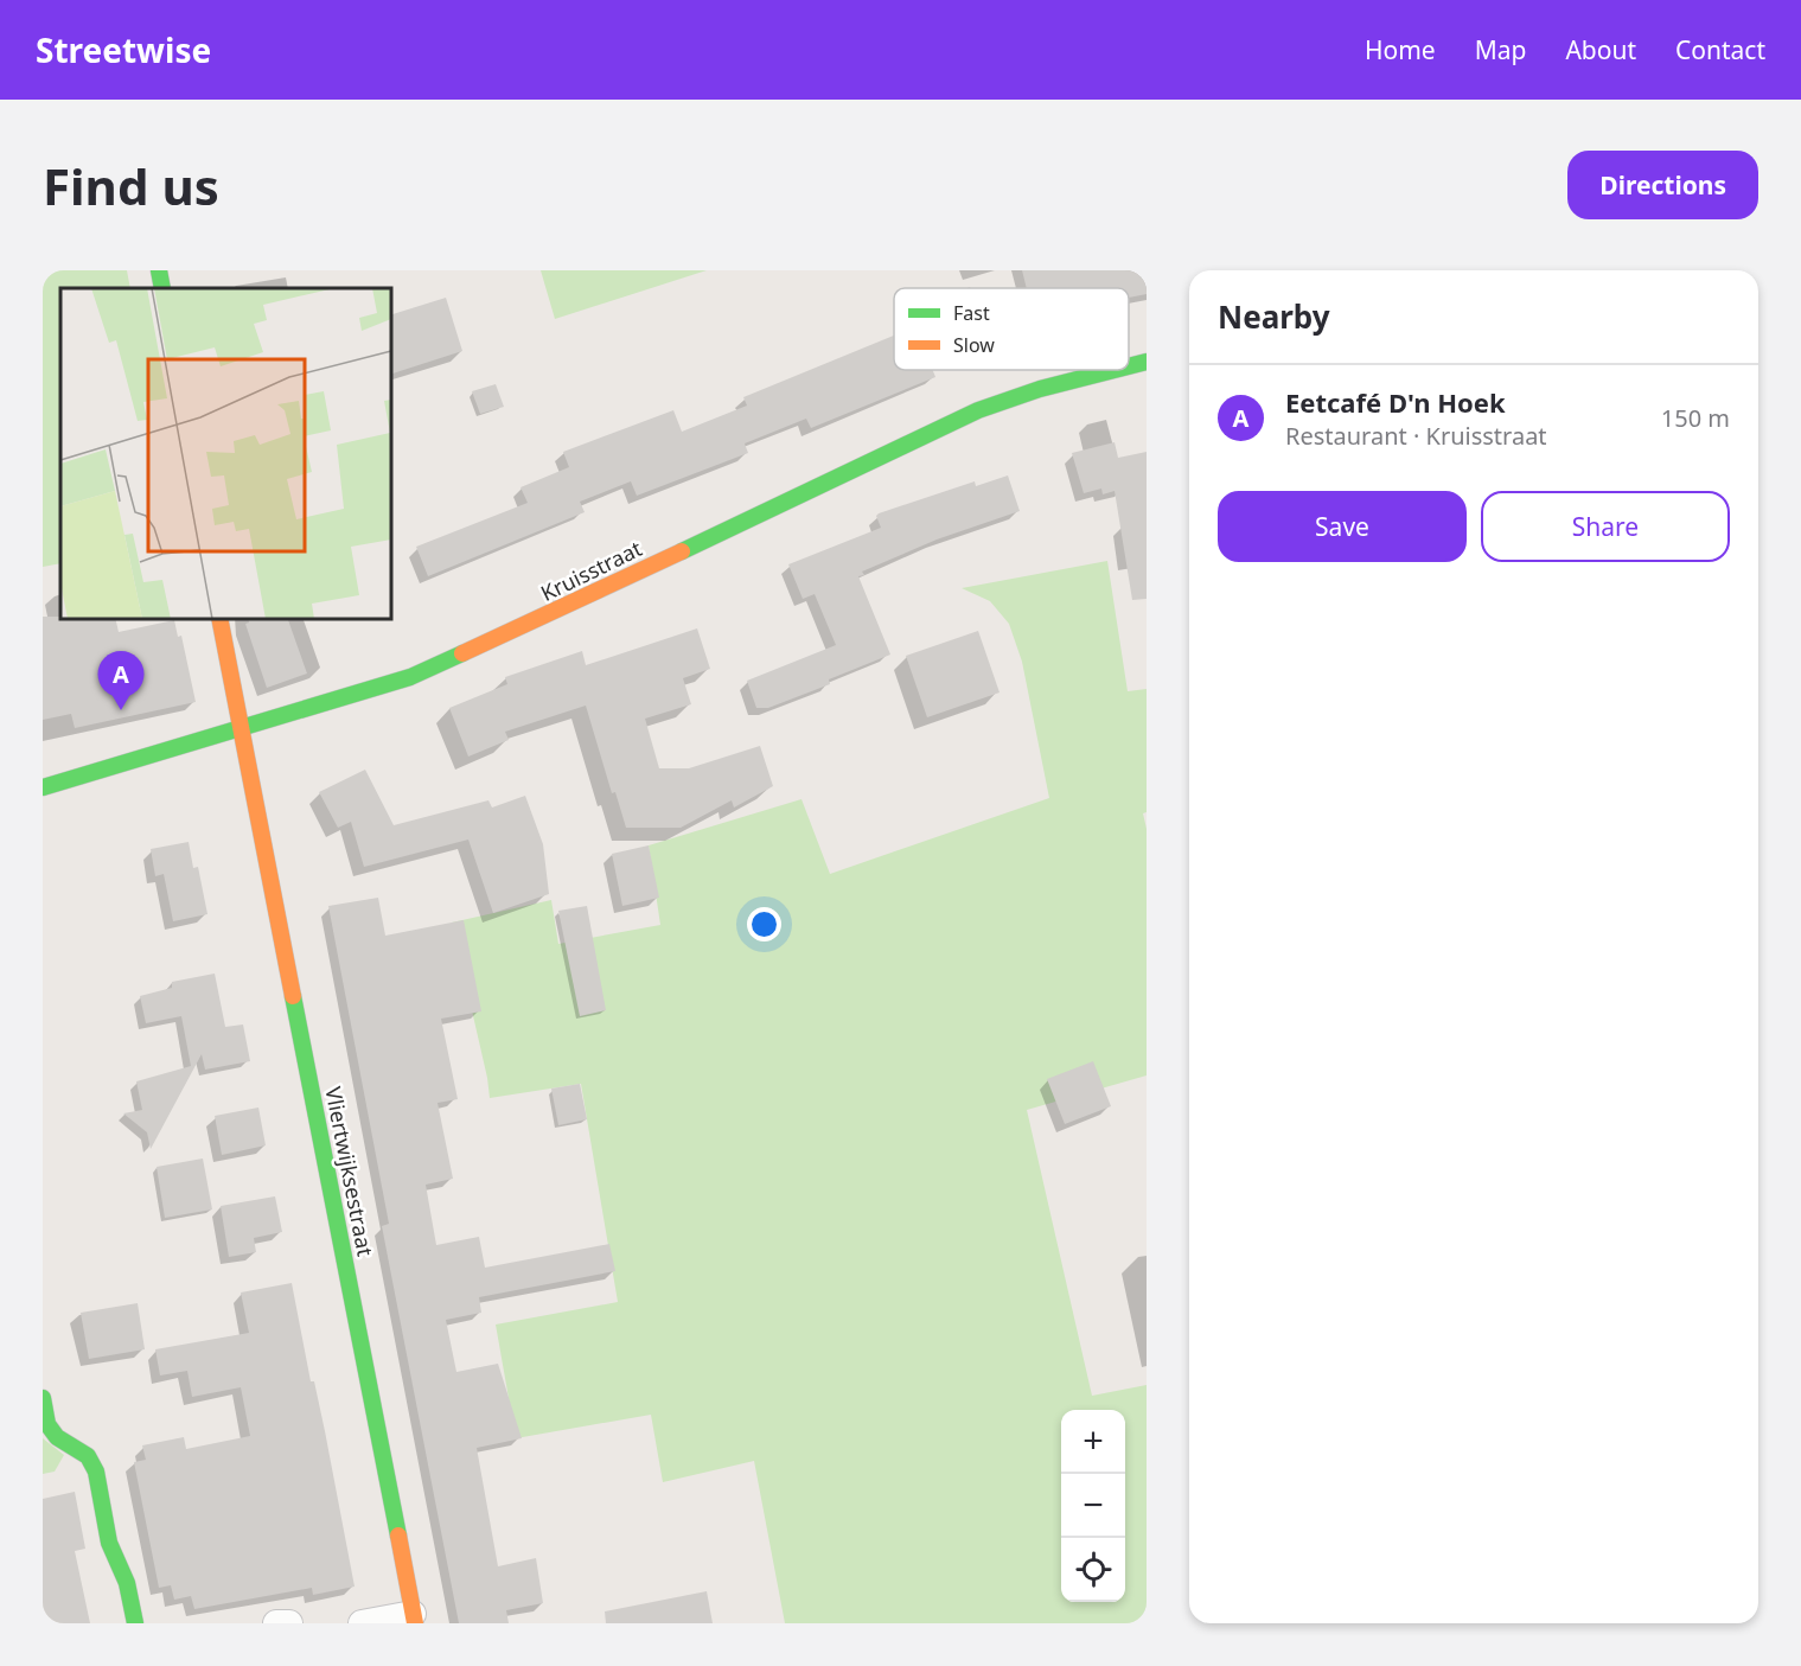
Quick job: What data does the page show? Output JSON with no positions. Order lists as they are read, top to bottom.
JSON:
{
  "streets": {
    "street": ["Kruisstraat", "Vliertwijksestraat"]
  },
  "crossings": [
    ["Kruisstraat", "Vliertwijksestraat"]
  ],
  "legend": ["Fast", "Slow"],
  "page": {
    "header": "Streetwise",
    "nav": [
      "Home",
      "Map",
      "About",
      "Contact"
    ],
    "buttons": [
      "Directions",
      ["Save", "Share"]
    ],
    "title": "Find us",
    "heading": "Nearby",
    "list": [
      {
        "mark": "A",
        "name": "Eetcafé D'n Hoek",
        "note": "Restaurant · Kruisstraat",
        "value": "150 m"
      }
    ],
    "pins": "A",
    "map_buttons": ["+", "−"]
  }
}
